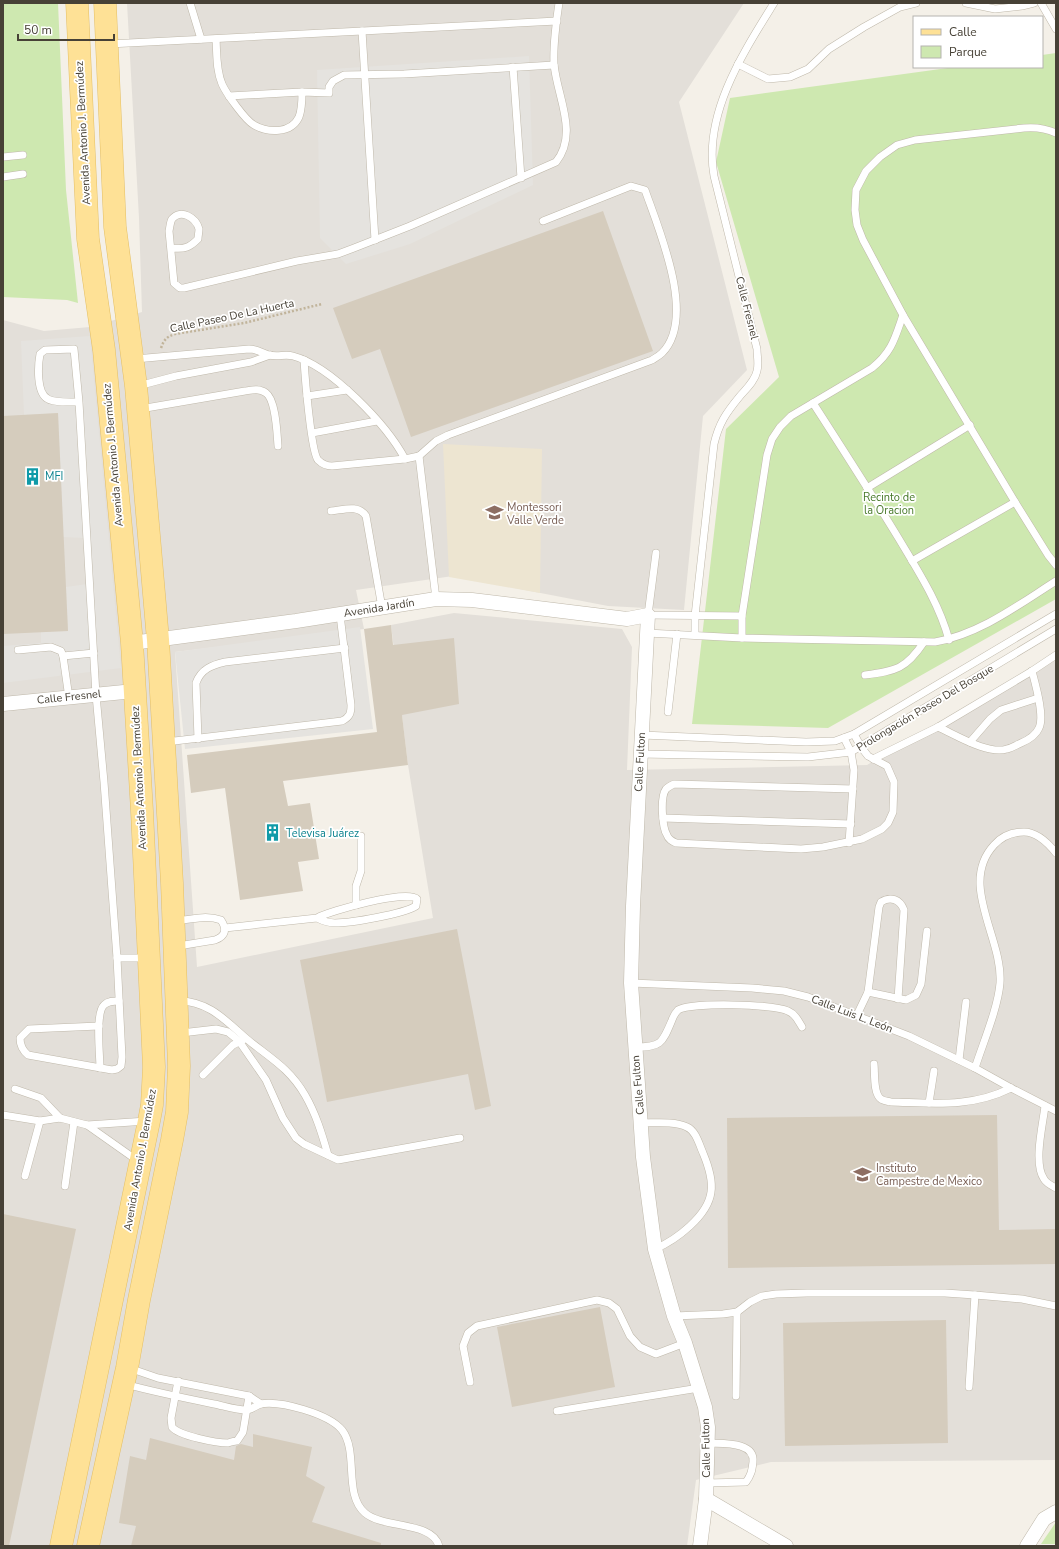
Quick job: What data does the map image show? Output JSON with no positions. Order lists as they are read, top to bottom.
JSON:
{
  "streets": {
    "main road": ["Avenida Antonio J. Bermúdez"],
    "street": ["Calle Fresnel", "Avenida Jardín", "Calle Fulton"],
    "lane": ["Prolongación Paseo Del Bosque", "Calle Luis L. León"],
    "path": ["Calle Paseo De La Huerta"]
  },
  "crossings": [
    ["Avenida Antonio J. Bermúdez", "Calle Fresnel"],
    ["Avenida Antonio J. Bermúdez", "Avenida Jardín"],
    ["Avenida Jardín", "Calle Fulton"],
    ["Prolongación Paseo Del Bosque", "Calle Fulton"],
    ["Calle Fulton", "Calle Luis L. León"]
  ],
  "parks": ["Recinto de la Oracion"],
  "places": {
    "building": ["MFI", "Televisa Juárez"],
    "school or university": ["Montessori Valle Verde", "Instituto Campestre de Mexico"]
  },
  "legend": ["Calle", "Parque"],
  "scale_bar": "50 m"
}
